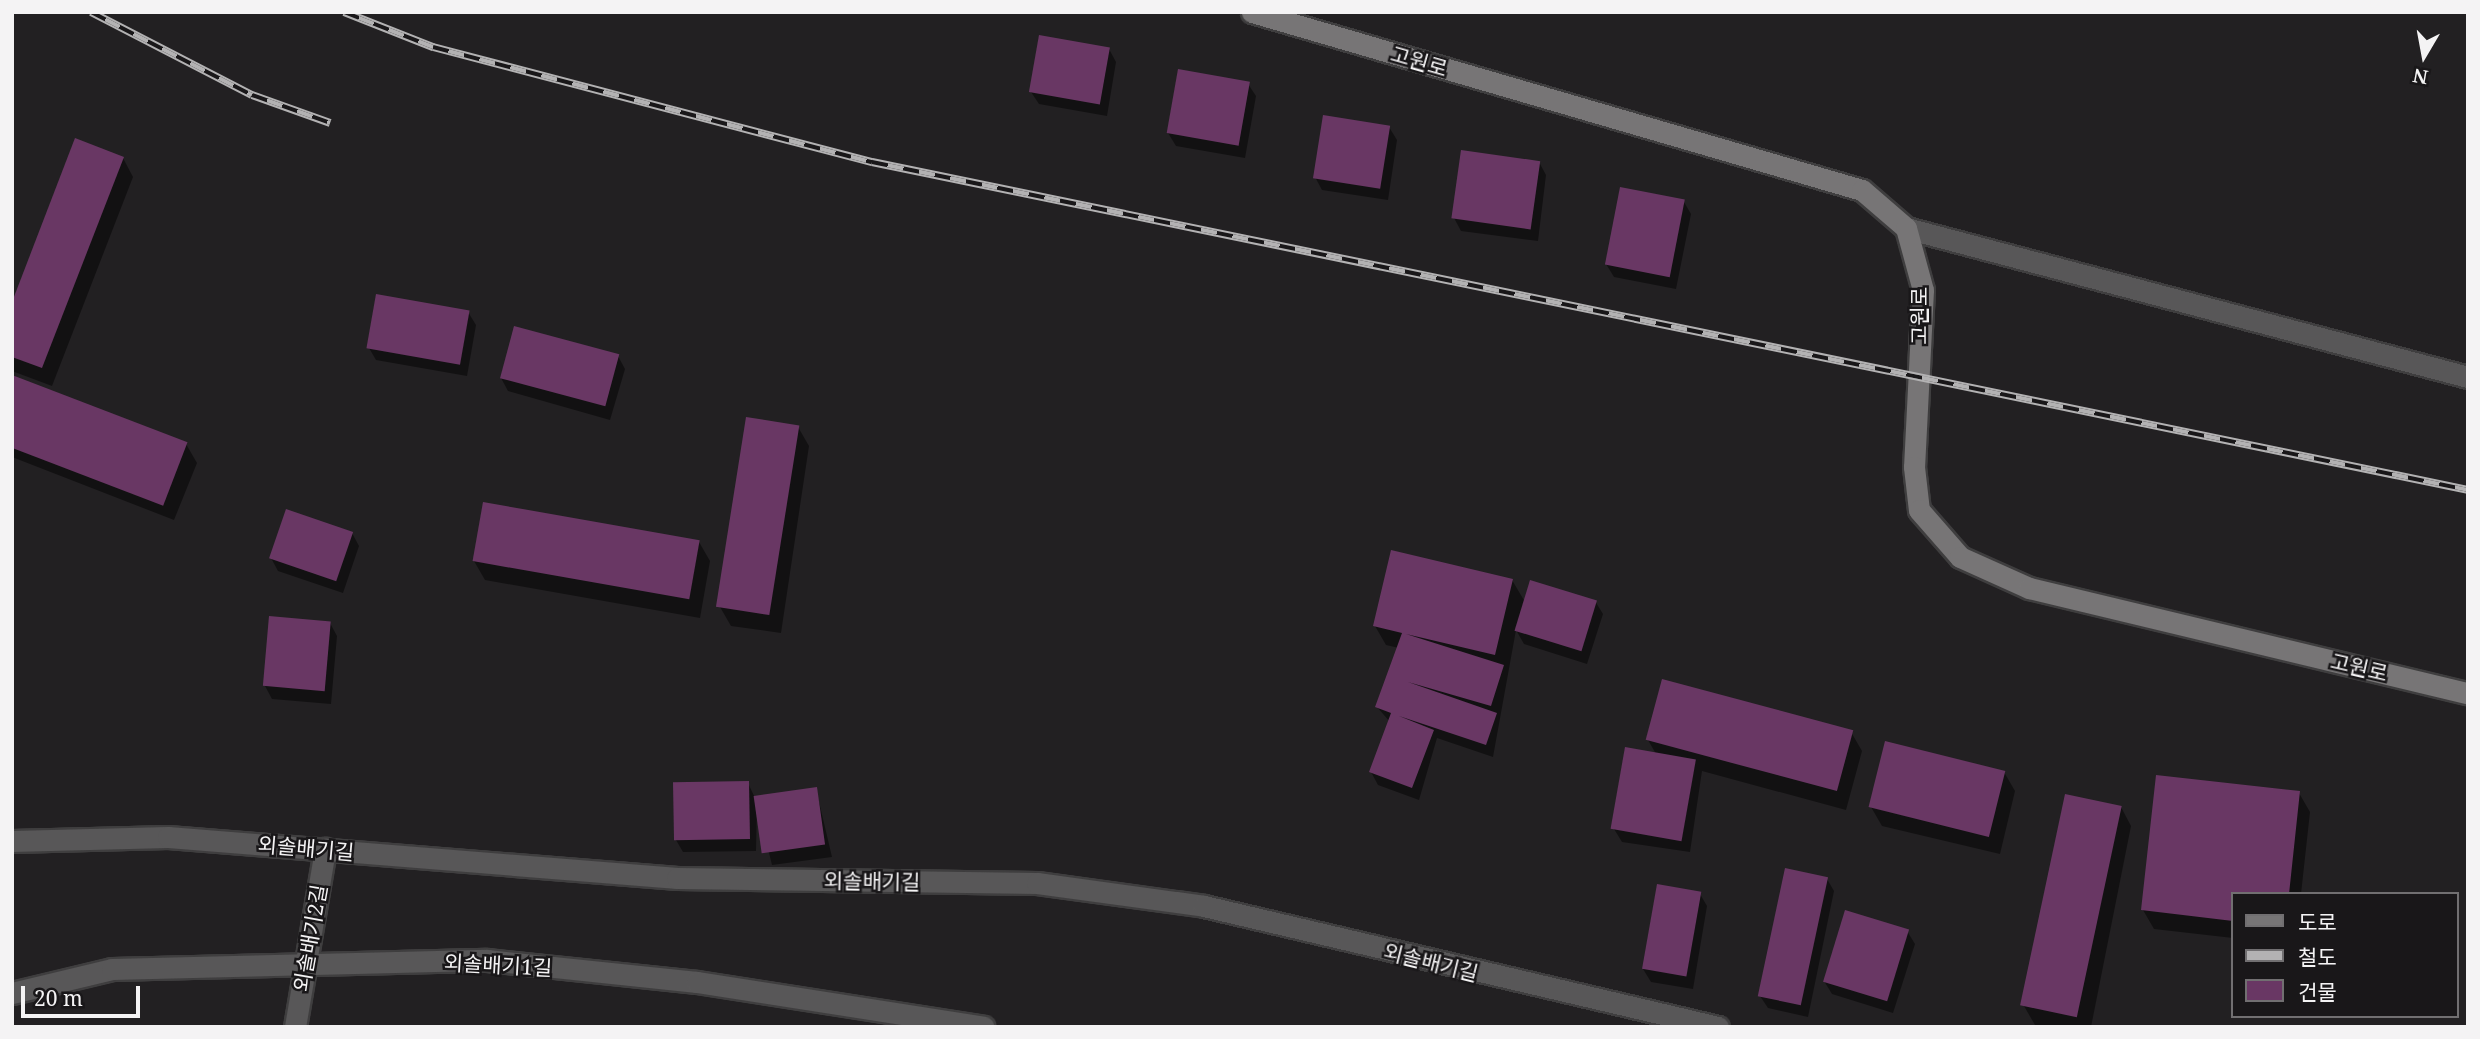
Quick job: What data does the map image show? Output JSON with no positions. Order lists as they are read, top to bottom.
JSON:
{
  "streets": {
    "street": [
      "고원로",
      "외솔배기길",
      "외솔배기2길",
      "외솔배기1길"
    ]
  },
  "crossings": [
    ["외솔배기길", "외솔배기2길"],
    ["외솔배기2길", "외솔배기1길"]
  ],
  "legend": ["도로", "철도", "건물"],
  "scale_bar": "20 m",
  "north": "bottom"
}
